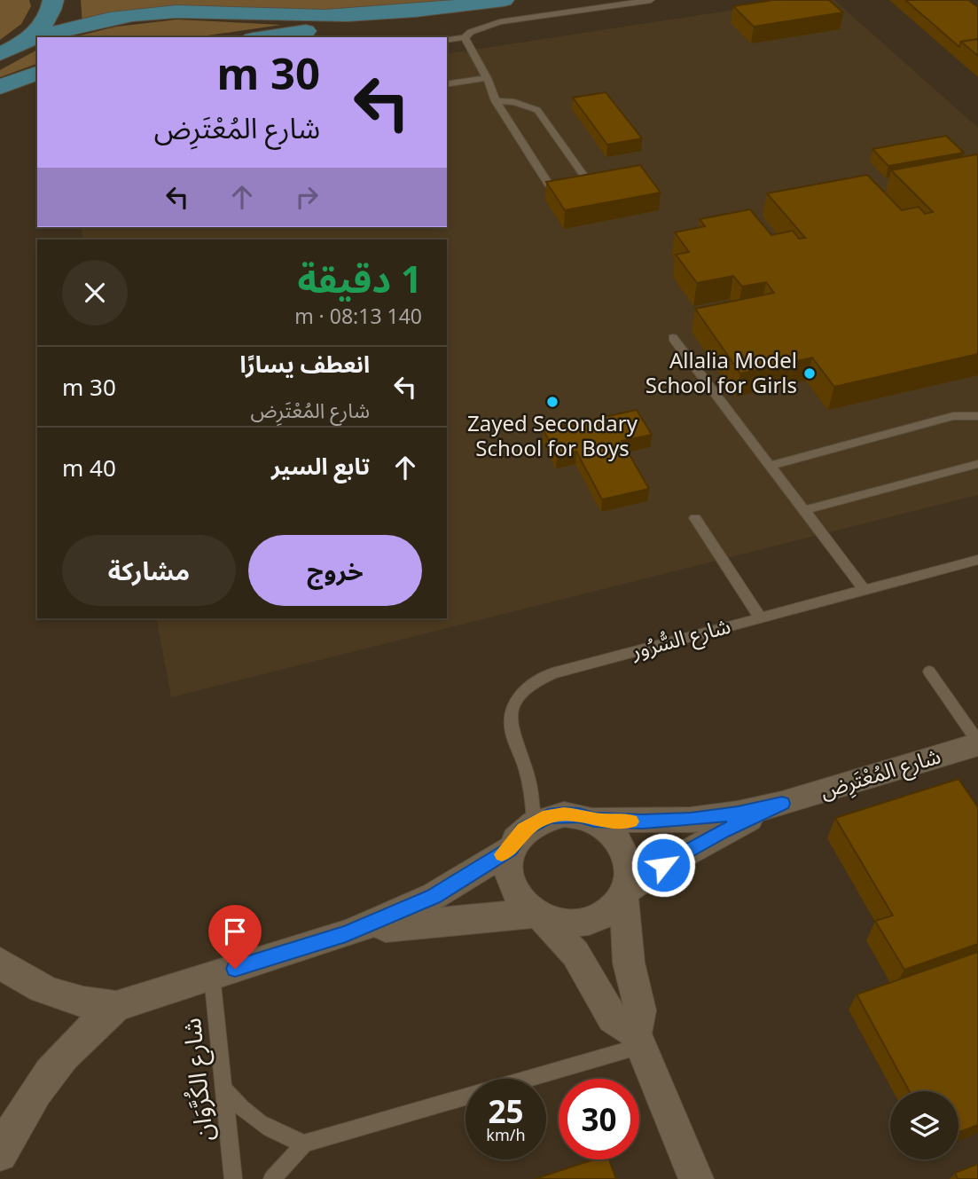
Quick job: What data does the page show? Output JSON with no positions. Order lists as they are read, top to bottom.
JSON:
{
  "streets": {
    "street": ["شارع المُعْتَرِض"],
    "lane": ["شارع السُّرُور", "شارع الكُرَّوَان"]
  },
  "crossings": [
    ["شارع السُّرُور", "شارع المُعْتَرِض"]
  ],
  "places": ["Allalia Model School for Girls", "Zayed Secondary School for Boys"],
  "page": {
    "turn": ["30 m", "شارع المُعْتَرِض"],
    "heading": ["1 دقيقة", "140 m · 08:13"],
    "list": [
      {
        "name": "انعطف يسارًا",
        "note": "شارع المُعْتَرِض",
        "value": "30 m"
      },
      {
        "name": "تابع السير",
        "value": "40 m"
      }
    ],
    "buttons": ["خروج", "مشاركة"],
    "speed": "25 km/h",
    "limit": "30"
  }
}
